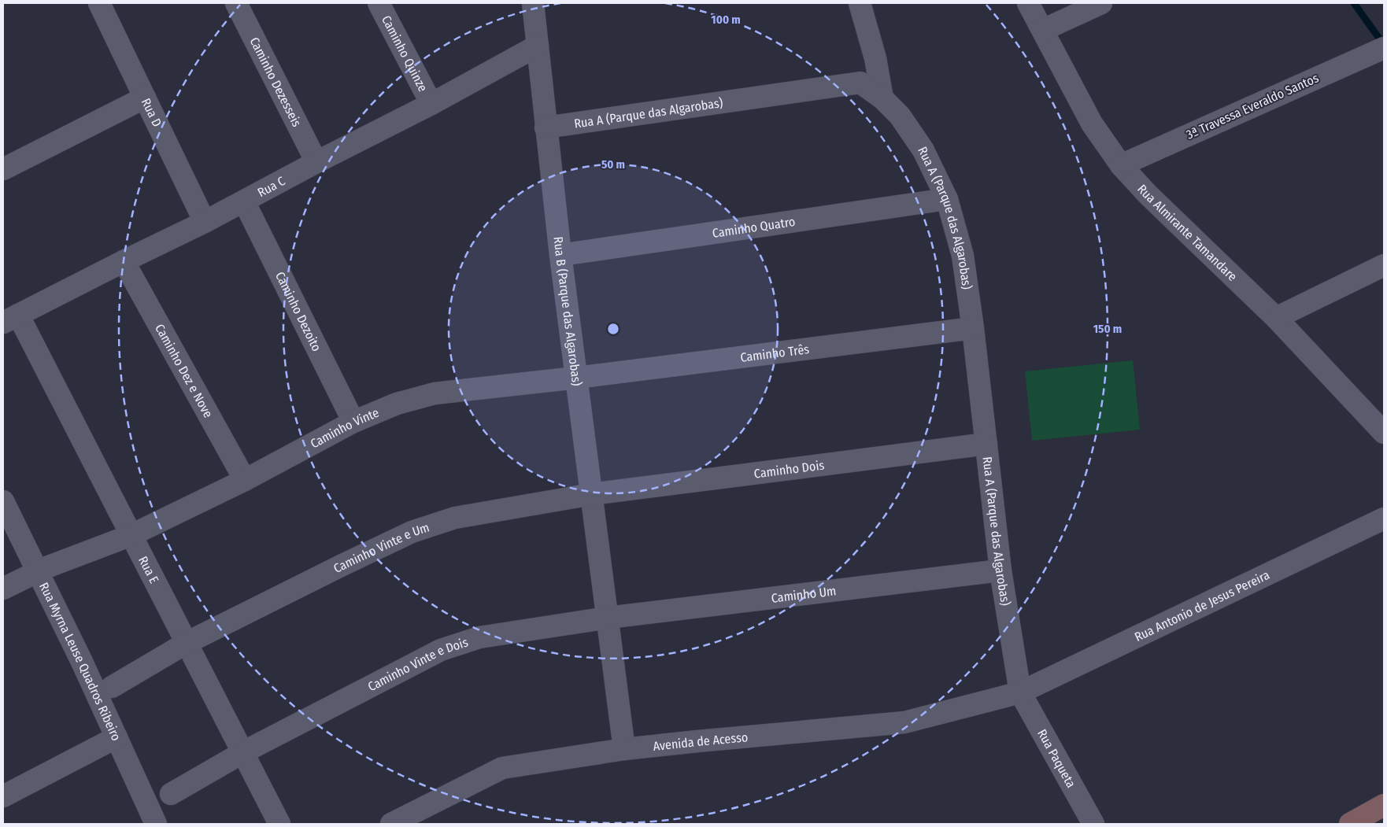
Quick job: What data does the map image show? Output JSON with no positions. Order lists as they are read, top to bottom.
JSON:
{
  "streets": {
    "street": [
      "Caminho Quinze",
      "Caminho Dezesseis",
      "3ª Travessa Everaldo Santos",
      "Rua D",
      "Rua A (Parque das Algarobas)",
      "Rua C",
      "Caminho Quatro",
      "Rua Almirante Tamandare",
      "Rua B (Parque das Algarobas)",
      "Caminho Dezoito",
      "Caminho Três",
      "Caminho Dez e Nove",
      "Caminho Vinte",
      "Caminho Dois",
      "Caminho Vinte e Um",
      "Rua E",
      "Caminho Um",
      "Rua Antonio de Jesus Pereira",
      "Rua Myrna Leuse Quadros Ribeiro",
      "Caminho Vinte e Dois",
      "Avenida de Acesso",
      "Rua Paqueta"
    ]
  },
  "crossings": [
    ["Caminho Quinze", "Rua C"],
    ["Caminho Dezesseis", "Rua C"],
    ["3ª Travessa Everaldo Santos", "Rua Almirante Tamandare"],
    ["Rua D", "Rua C"],
    ["Rua A (Parque das Algarobas)", "Caminho Quatro"],
    ["Rua A (Parque das Algarobas)", "Rua B (Parque das Algarobas)"],
    ["Rua A (Parque das Algarobas)", "Caminho Três"],
    ["Rua A (Parque das Algarobas)", "Caminho Dois"],
    ["Rua A (Parque das Algarobas)", "Caminho Um"],
    ["Rua A (Parque das Algarobas)", "Rua Antonio de Jesus Pereira"],
    ["Rua A (Parque das Algarobas)", "Avenida de Acesso"],
    ["Rua A (Parque das Algarobas)", "Rua Paqueta"],
    ["Rua C", "Rua B (Parque das Algarobas)"],
    ["Rua C", "Caminho Dezoito"],
    ["Rua C", "Caminho Dez e Nove"],
    ["Rua C", "Rua E"],
    ["Caminho Quatro", "Rua B (Parque das Algarobas)"],
    ["Rua B (Parque das Algarobas)", "Caminho Três"],
    ["Rua B (Parque das Algarobas)", "Caminho Vinte"],
    ["Rua B (Parque das Algarobas)", "Caminho Dois"],
    ["Rua B (Parque das Algarobas)", "Caminho Vinte e Um"],
    ["Rua B (Parque das Algarobas)", "Caminho Um"],
    ["Rua B (Parque das Algarobas)", "Caminho Vinte e Dois"],
    ["Rua B (Parque das Algarobas)", "Avenida de Acesso"],
    ["Caminho Dezoito", "Caminho Vinte"],
    ["Caminho Três", "Caminho Vinte"],
    ["Caminho Dez e Nove", "Caminho Vinte"],
    ["Caminho Vinte", "Rua E"],
    ["Caminho Vinte", "Rua Myrna Leuse Quadros Ribeiro"],
    ["Caminho Dois", "Caminho Vinte e Um"],
    ["Caminho Vinte e Um", "Rua E"],
    ["Rua E", "Caminho Vinte e Dois"],
    ["Caminho Um", "Caminho Vinte e Dois"],
    ["Rua Antonio de Jesus Pereira", "Avenida de Acesso"],
    ["Rua Antonio de Jesus Pereira", "Rua Paqueta"],
    ["Avenida de Acesso", "Rua Paqueta"]
  ],
  "rings": ["100 m", "50 m", "150 m"]
}
